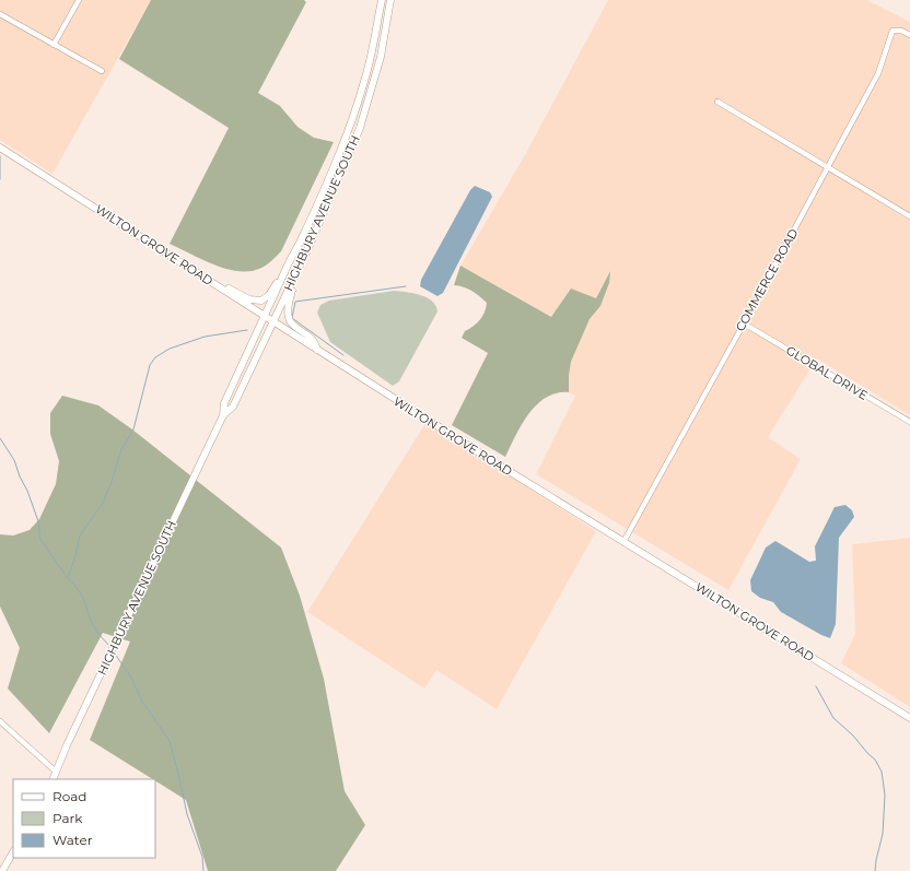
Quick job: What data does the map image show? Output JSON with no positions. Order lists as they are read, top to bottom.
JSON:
{
  "streets": {
    "main road": ["HIGHBURY AVENUE SOUTH", "WILTON GROVE ROAD"],
    "street": ["COMMERCE ROAD", "GLOBAL DRIVE"]
  },
  "crossings": [
    ["HIGHBURY AVENUE SOUTH", "WILTON GROVE ROAD"],
    ["WILTON GROVE ROAD", "COMMERCE ROAD"],
    ["COMMERCE ROAD", "GLOBAL DRIVE"]
  ],
  "legend": ["Road", "Park", "Water"]
}
